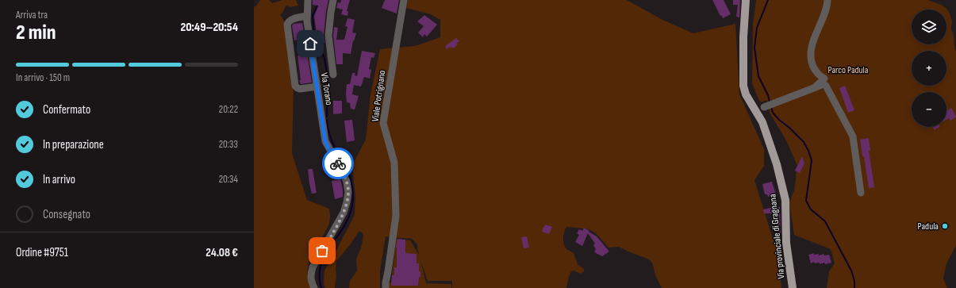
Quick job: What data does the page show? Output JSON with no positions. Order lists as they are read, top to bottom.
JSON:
{
  "streets": {
    "main road": ["Via provinciale di Gragnana"],
    "street": ["Via Torano", "Viale Potrignano"]
  },
  "parks": ["Parco Padula"],
  "places": ["Padula"],
  "page": {
    "heading": ["2 min", "Arriva tra", "20:49–20:54"],
    "panel": ["Ordine #9751", "24.08 €"],
    "map_buttons": ["+", "−"],
    "bar": "In arrivo · 150 m",
    "list": [
      ["Confermato", "20:22"],
      ["In preparazione", "20:33"],
      ["In arrivo", "20:34"],
      "Consegnato"
    ]
  }
}
